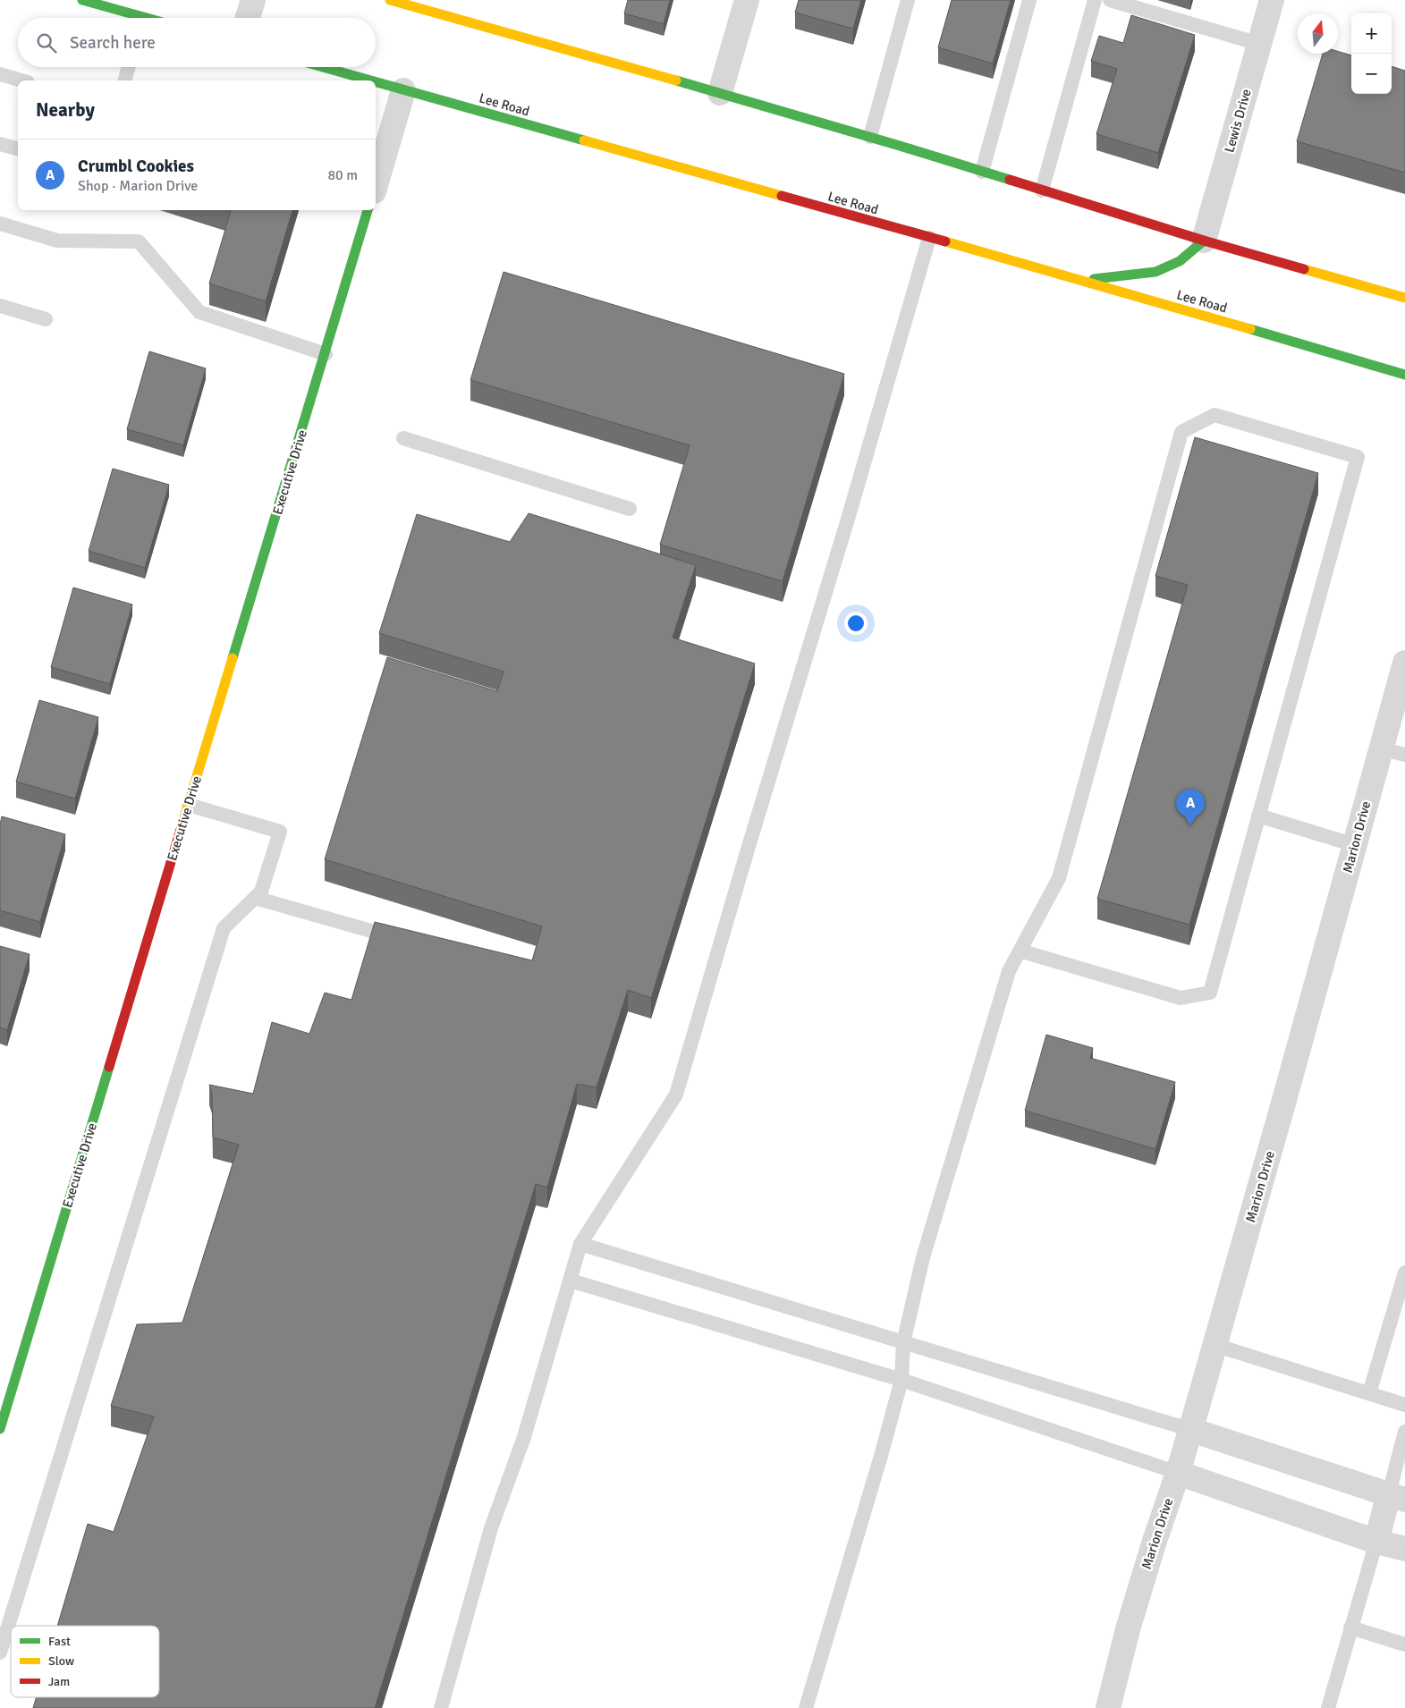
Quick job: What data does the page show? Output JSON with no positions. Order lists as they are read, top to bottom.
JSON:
{
  "streets": {
    "main road": ["Lee Road", "Executive Drive"],
    "street": ["Lewis Drive", "Marion Drive"]
  },
  "legend": ["Fast", "Slow", "Jam"],
  "north": "top",
  "page": {
    "map_buttons": ["+", "−"],
    "search": "Search here",
    "heading": "Nearby",
    "list": [
      {
        "mark": "A",
        "name": "Crumbl Cookies",
        "note": "Shop · Marion Drive",
        "value": "80 m"
      }
    ],
    "pins": "A"
  }
}
